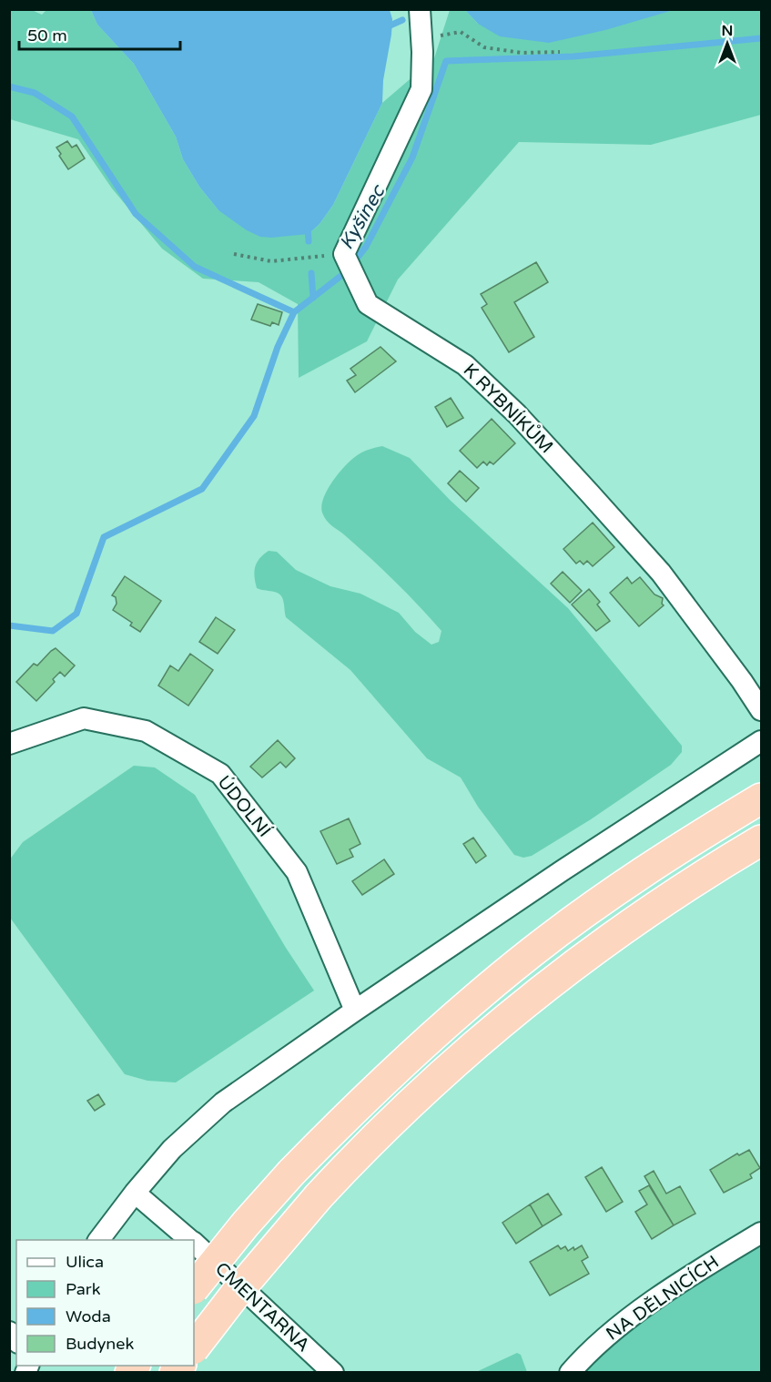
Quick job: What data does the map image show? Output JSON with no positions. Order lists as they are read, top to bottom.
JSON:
{
  "streets": {
    "street": [
      "K RYBNÍKŮM",
      "ÚDOLNÍ",
      "NA DĚLNICÍCH",
      "CMENTARNA"
    ]
  },
  "water": ["Kyšinec"],
  "legend": [
    "Ulica",
    "Park",
    "Woda",
    "Budynek"
  ],
  "scale_bar": "50 m",
  "north": "top"
}
